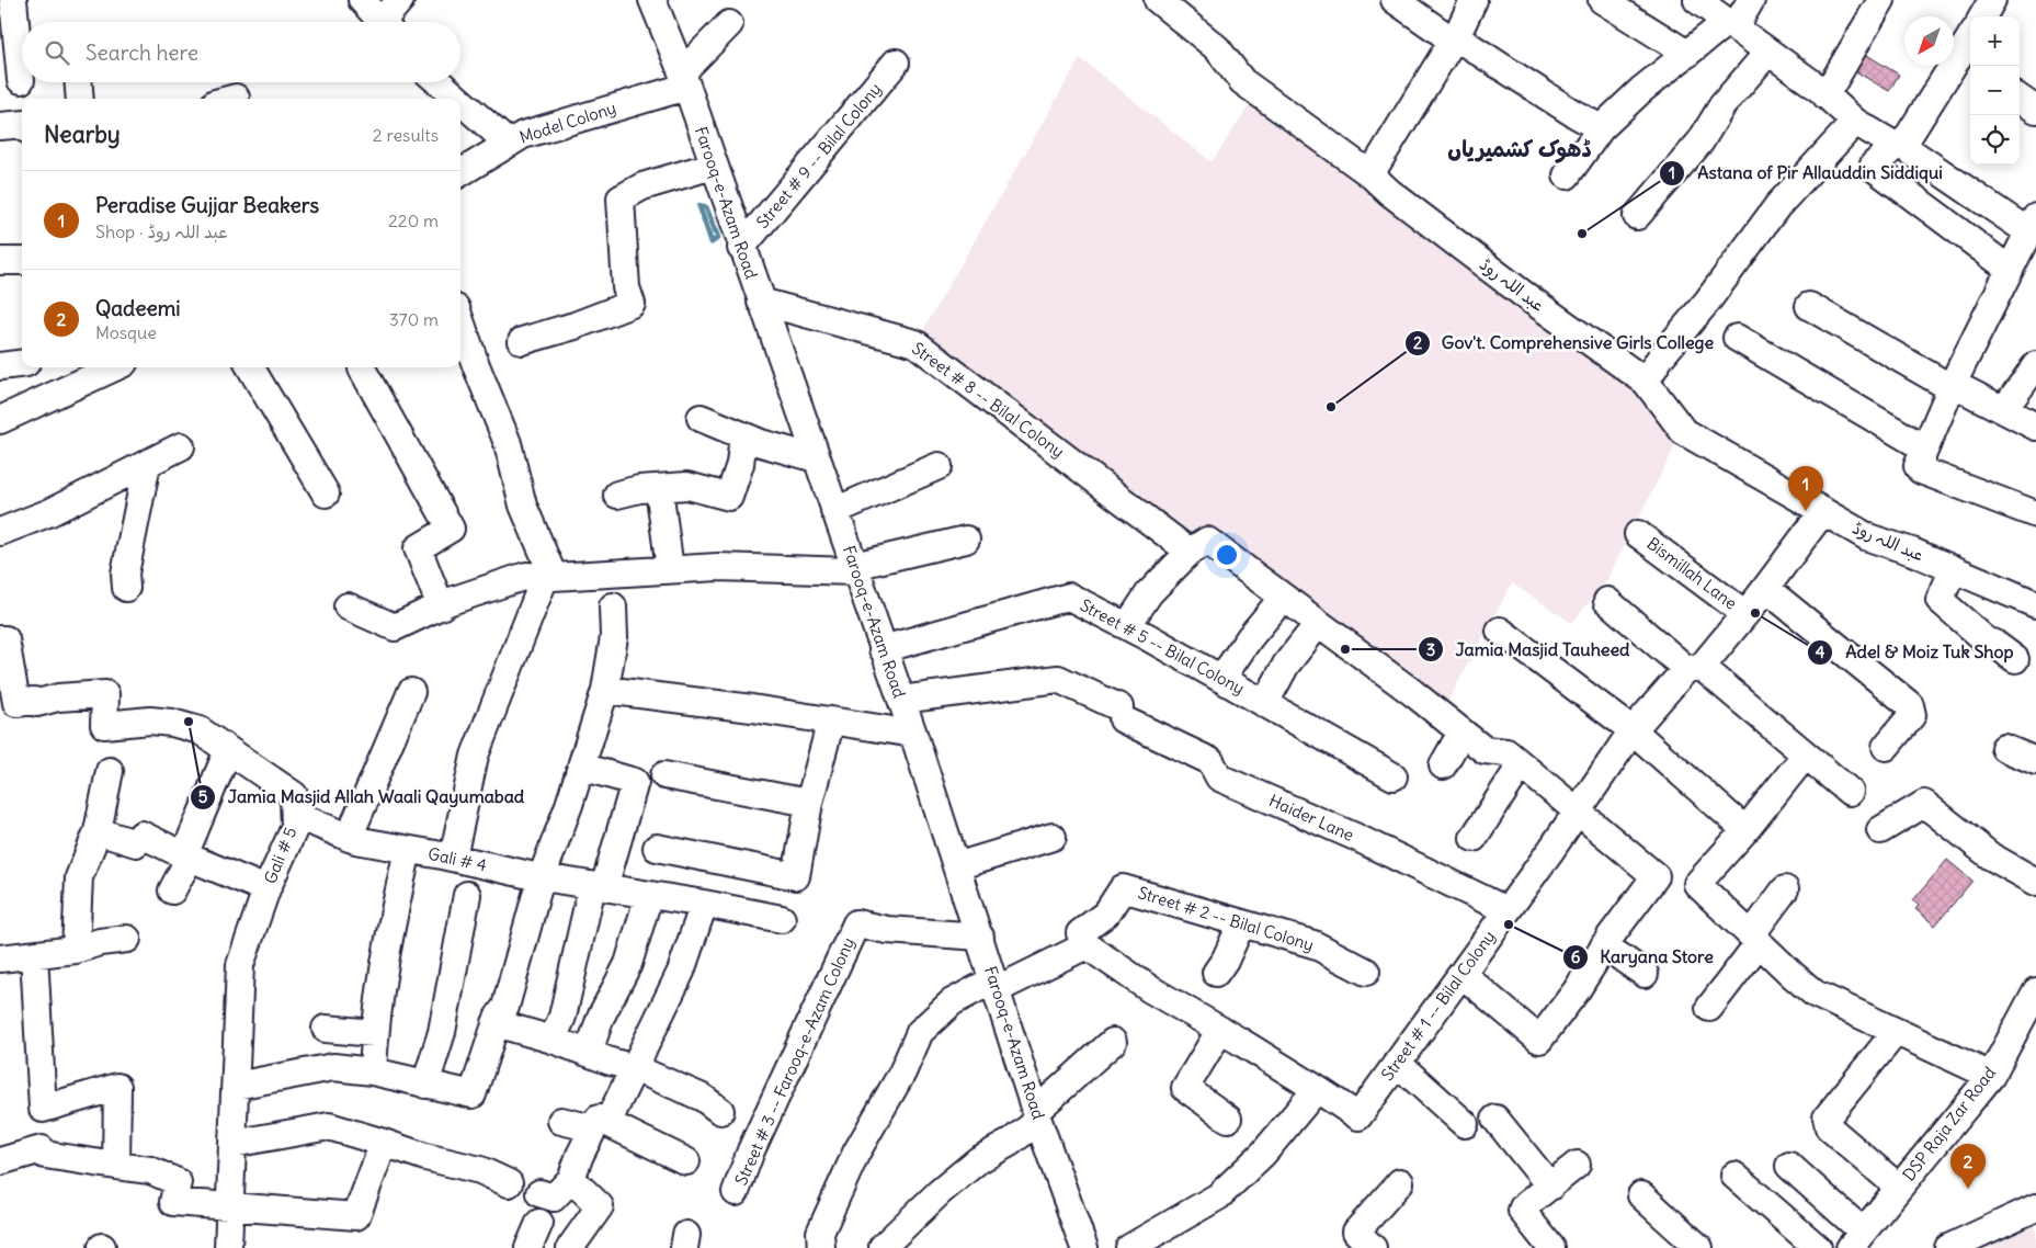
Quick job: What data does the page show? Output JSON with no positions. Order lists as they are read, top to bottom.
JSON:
{
  "streets": {
    "street": [
      "Model Colony",
      "Street # 9 -- Bilal Colony",
      "Farooq-e-Azam Road",
      "عبد اللہ روڈ",
      "Street # 8 -- Bilal Colony",
      "Bismillah Lane",
      "Street # 5 -- Bilal Colony",
      "Haider Lane",
      "Gali # 5",
      "Gali # 4",
      "Street # 2 -- Bilal Colony",
      "Street # 1 -- Bilal Colony",
      "Street # 3 -- Farooq-e-Azam Colony",
      "DSP Raja Zar Road"
    ]
  },
  "crossings": [
    ["Model Colony", "Farooq-e-Azam Road"],
    ["Street # 9 -- Bilal Colony", "Farooq-e-Azam Road"],
    ["Farooq-e-Azam Road", "Street # 8 -- Bilal Colony"],
    ["Farooq-e-Azam Road", "Street # 5 -- Bilal Colony"],
    ["Farooq-e-Azam Road", "Haider Lane"],
    ["Farooq-e-Azam Road", "Street # 3 -- Farooq-e-Azam Colony"],
    ["عبد اللہ روڈ", "Street # 1 -- Bilal Colony"],
    ["Bismillah Lane", "Street # 1 -- Bilal Colony"],
    ["Haider Lane", "Street # 1 -- Bilal Colony"],
    ["Gali # 5", "Gali # 4"]
  ],
  "districts": ["ڈھوک کشمیریاں"],
  "places": [
    "Astana of Pir Allauddin Siddiqui",
    "Gov't. Comprehensive Girls College",
    "Adel & Moiz Tuk Shop",
    "Jamia Masjid Tauheed",
    "Jamia Masjid Allah Waali Qayumabad",
    "Karyana Store"
  ],
  "north": "bottom left",
  "page": {
    "map_buttons": ["+", "−"],
    "search": "Search here",
    "heading": ["Nearby", "2 results"],
    "list": [
      {
        "mark": "1",
        "name": "Peradise Gujjar Beakers",
        "note": "Shop · عبد اللہ روڈ",
        "value": "220 m"
      },
      {
        "mark": "2",
        "name": "Qadeemi",
        "note": "Mosque",
        "value": "370 m"
      }
    ],
    "pins": ["1", "2"]
  }
}
